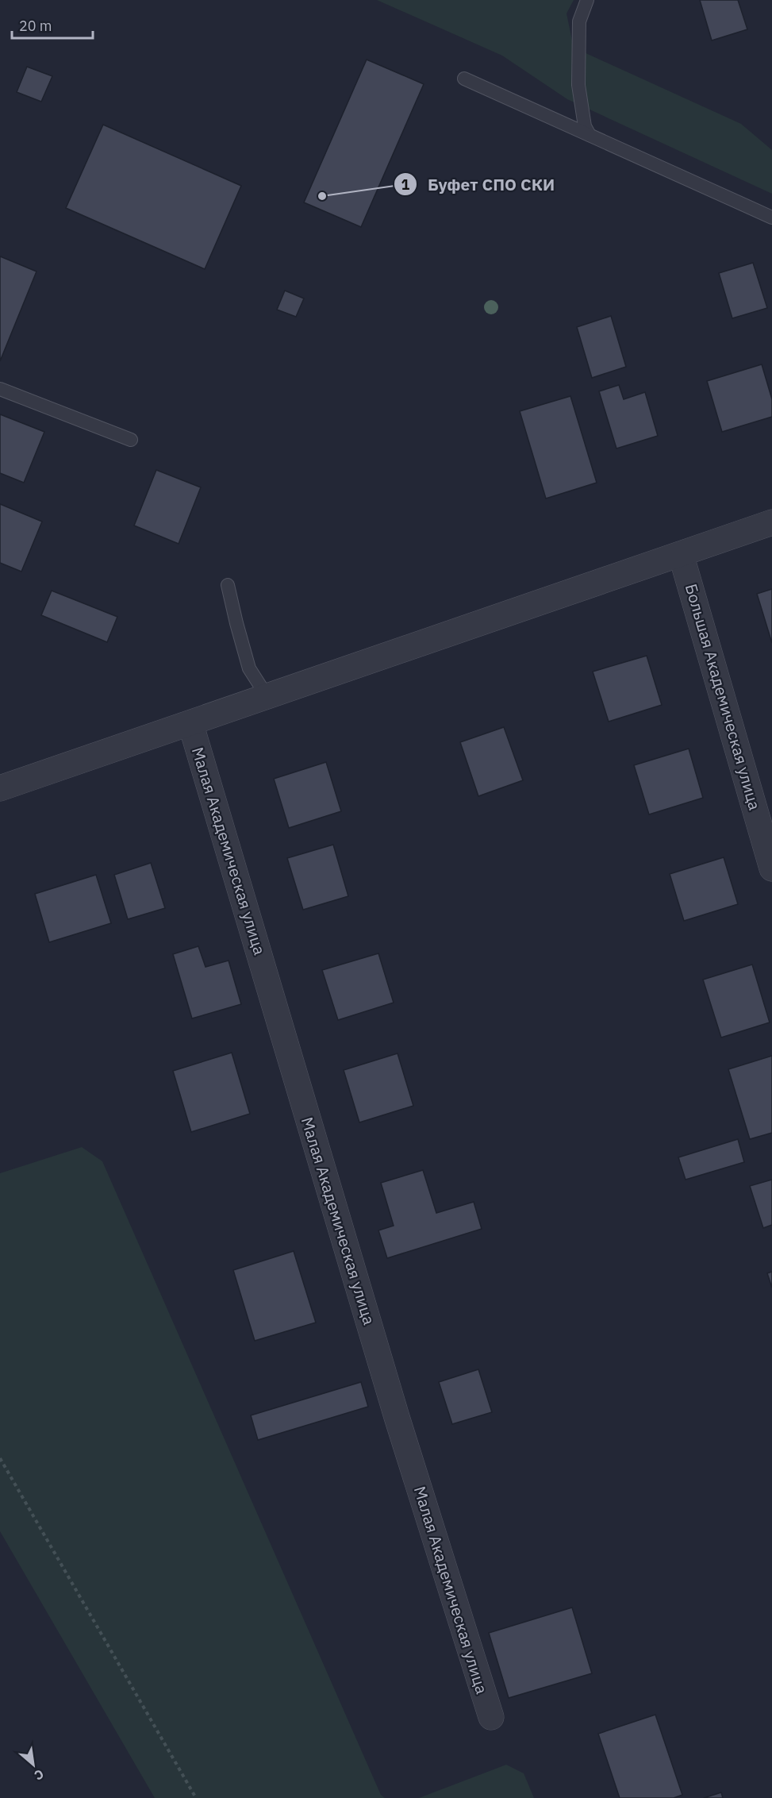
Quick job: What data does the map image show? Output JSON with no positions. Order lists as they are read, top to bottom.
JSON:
{
  "streets": {
    "street": ["Большая Академическая улица", "Малая Академическая улица"]
  },
  "places": ["Буфет СПО СКИ"],
  "scale_bar": "20 m",
  "north": "bottom right"
}
